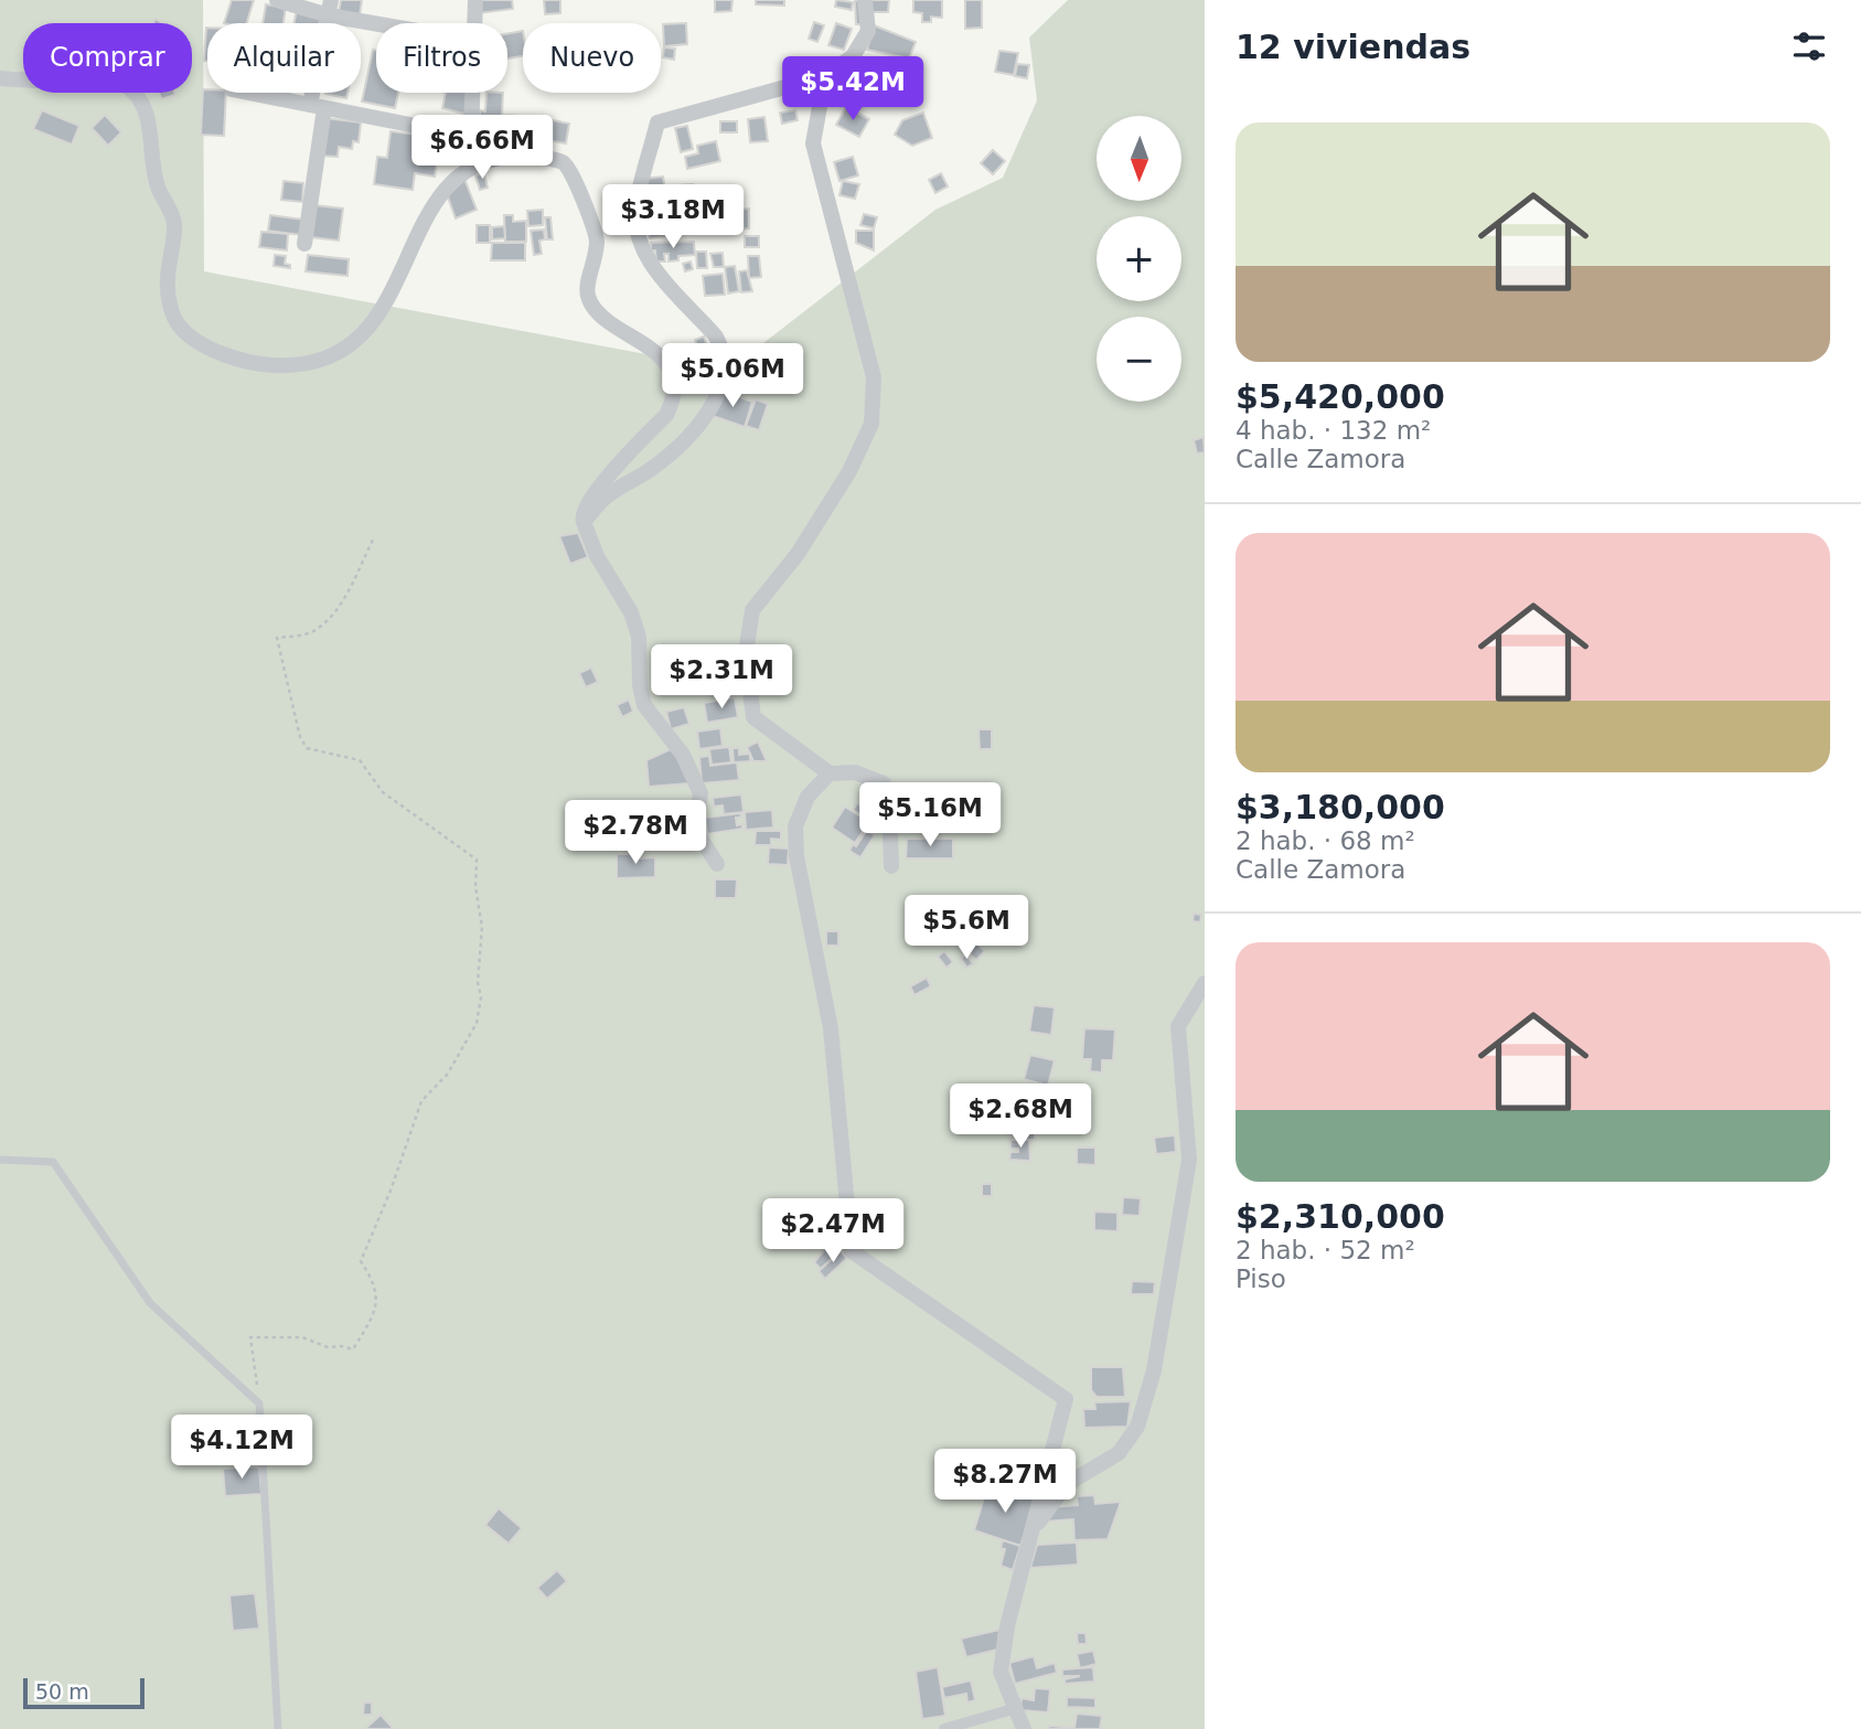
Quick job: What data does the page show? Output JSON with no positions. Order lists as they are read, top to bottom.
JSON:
{
  "scale_bar": "50 m",
  "north": "bottom",
  "page": {
    "heading": "12 viviendas",
    "chip": [
      "Comprar",
      "Alquilar",
      "Filtros",
      "Nuevo"
    ],
    "price": [
      "$5.42M",
      "$6.66M",
      "$3.18M",
      "$5.06M",
      "$2.31M",
      "$5.16M",
      "$2.78M",
      "$5.6M",
      "$2.68M",
      "$2.47M",
      "$4.12M",
      "$8.27M"
    ],
    "list": [
      {
        "name": "$5,420,000",
        "note": "4 hab. · 132 m² · Calle Zamora"
      },
      {
        "name": "$3,180,000",
        "note": "2 hab. · 68 m² · Calle Zamora"
      },
      {
        "name": "$2,310,000",
        "note": "2 hab. · 52 m² · Piso"
      }
    ],
    "map_buttons": ["+", "−"],
    "scale": "50 m"
  }
}
